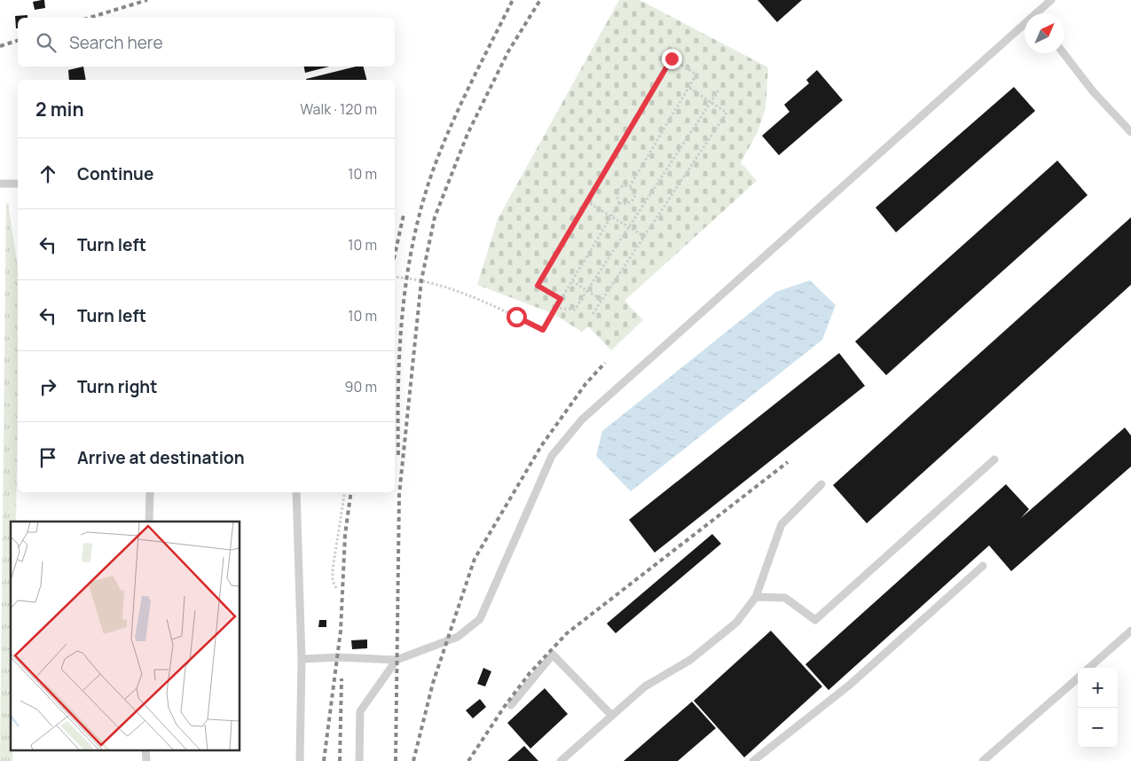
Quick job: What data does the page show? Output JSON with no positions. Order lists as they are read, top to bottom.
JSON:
{
  "north": "top right",
  "page": {
    "search": "Search here",
    "heading": ["2 min", "Walk · 120 m"],
    "list": [
      ["Continue", "10 m"],
      ["Turn left", "10 m"],
      ["Turn left", "10 m"],
      ["Turn right", "90 m"],
      "Arrive at destination"
    ],
    "map_buttons": ["+", "−"]
  }
}
